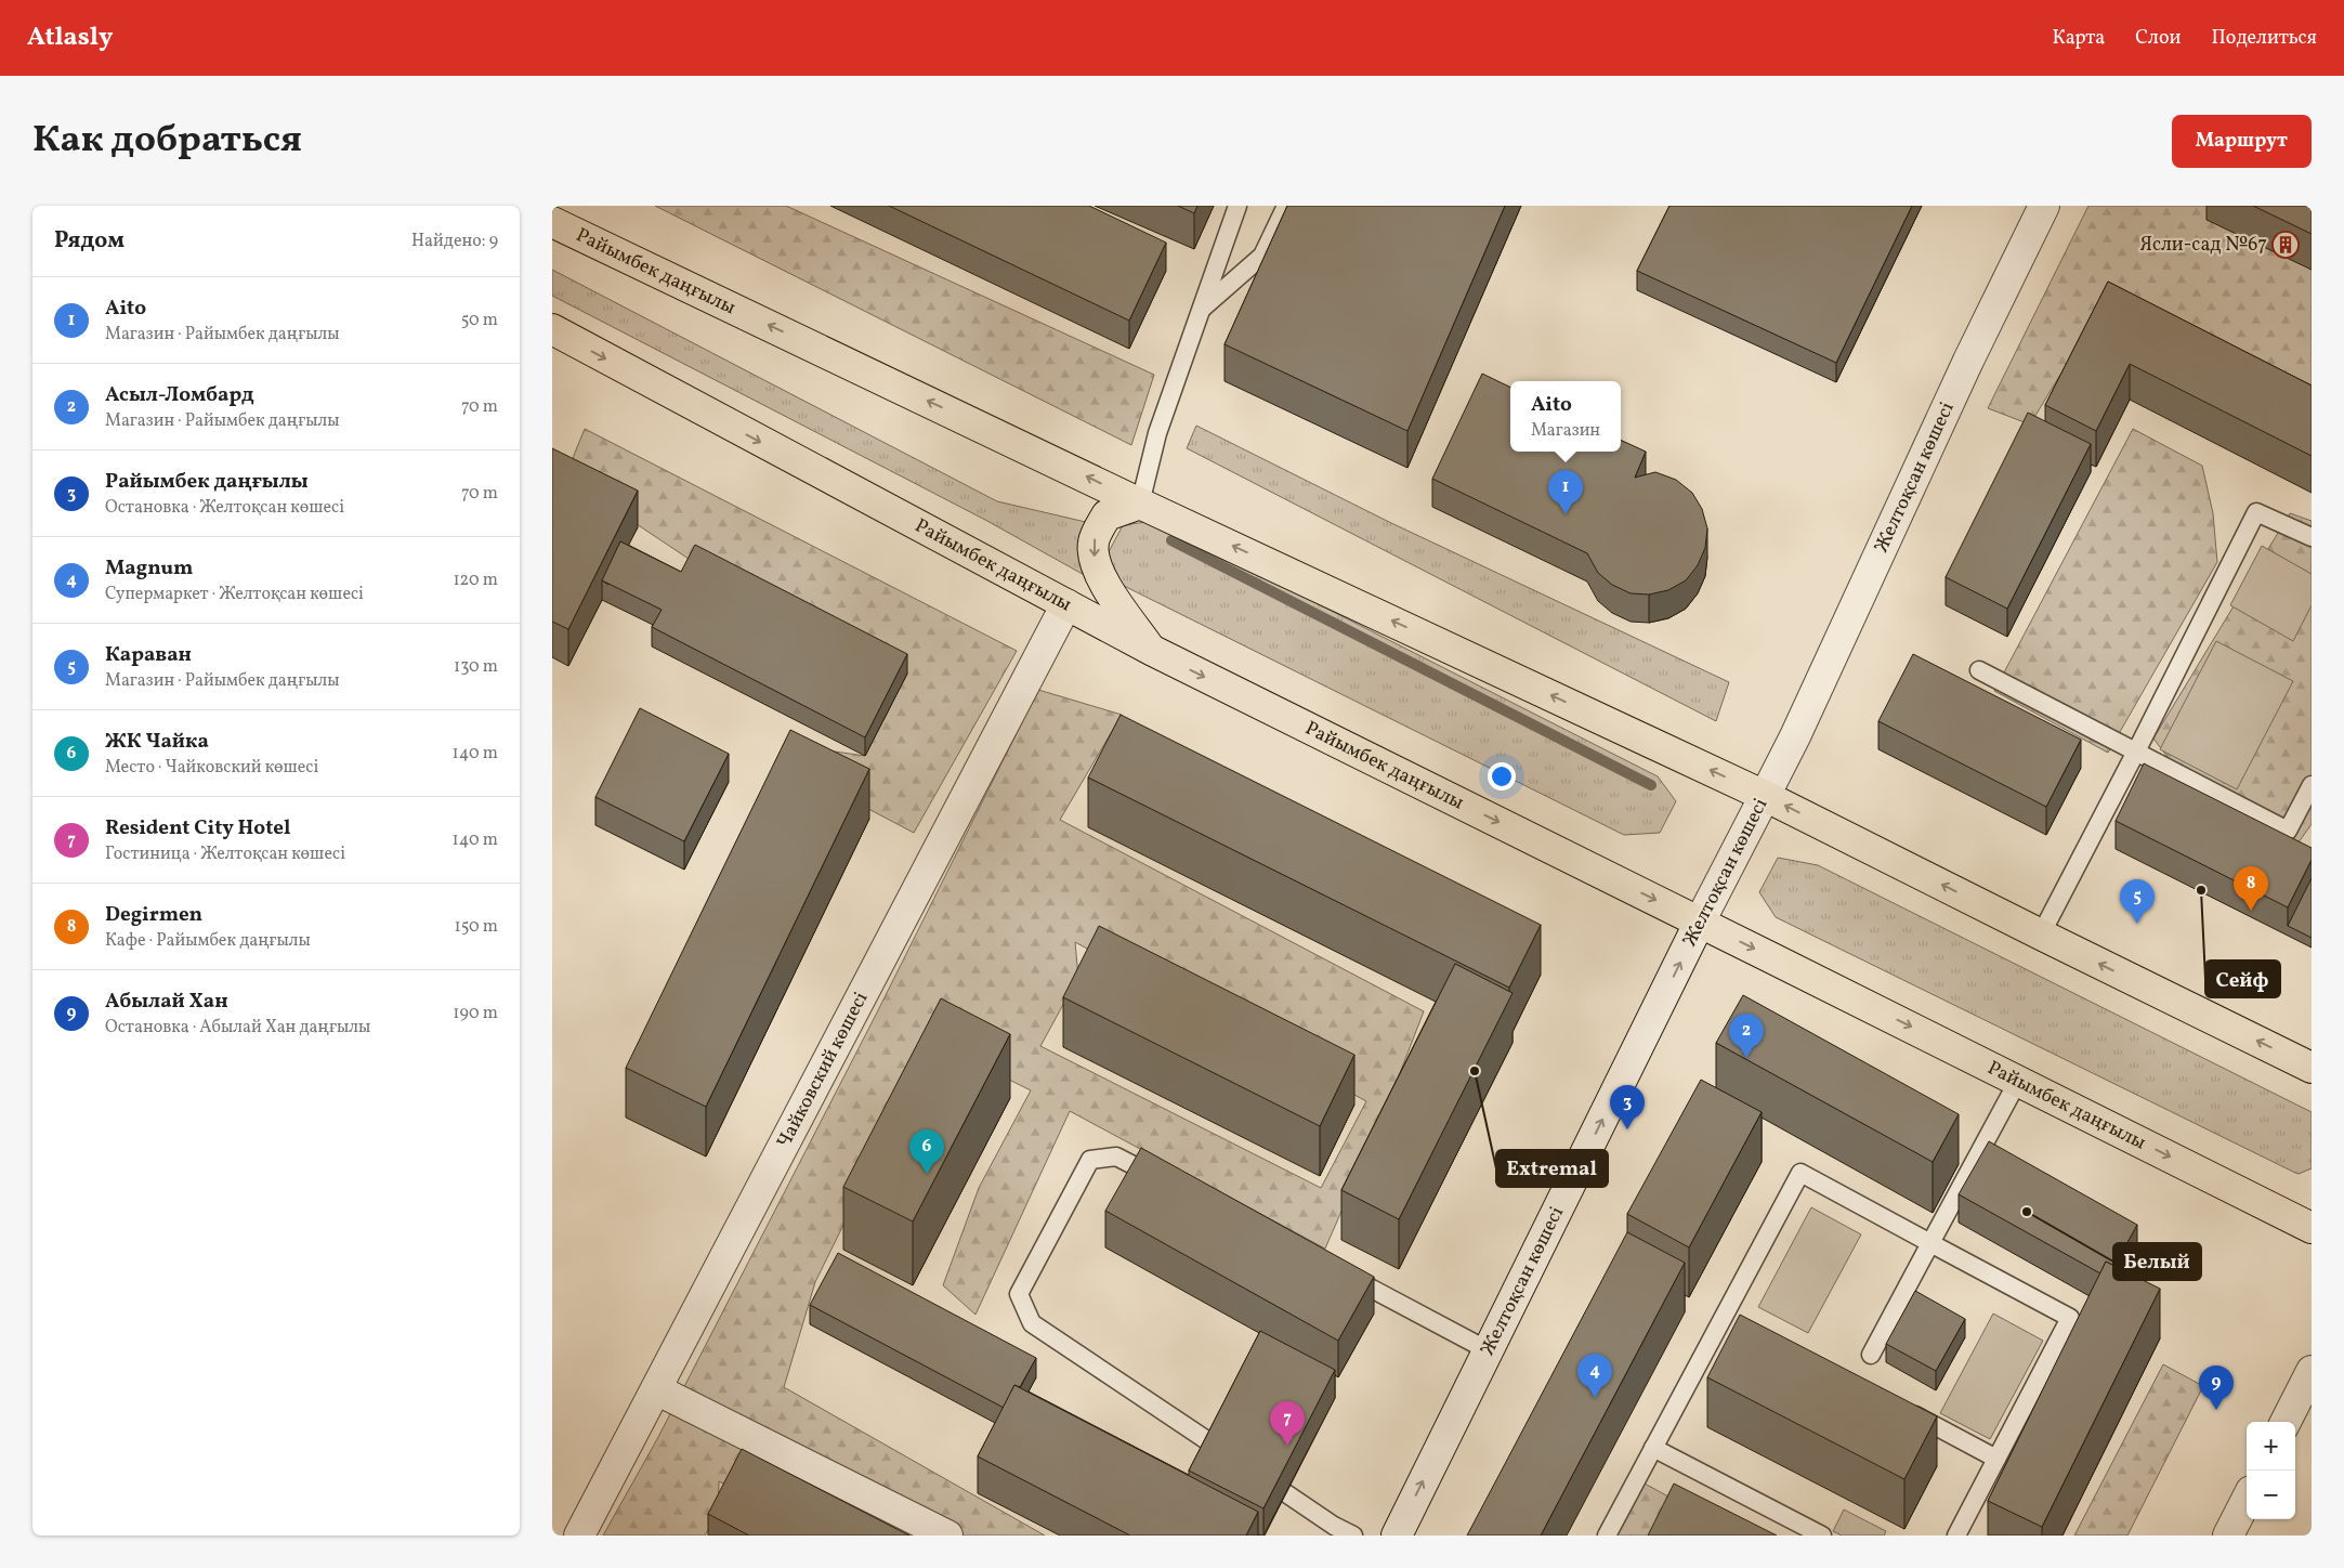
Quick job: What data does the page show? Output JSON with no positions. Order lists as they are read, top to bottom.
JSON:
{
  "streets": {
    "main road": ["Райымбек даңғылы"],
    "street": ["Желтоқсан көшесі", "Чайковский көшесі"]
  },
  "crossings": [
    ["Райымбек даңғылы", "Желтоқсан көшесі"],
    ["Райымбек даңғылы", "Чайковский көшесі"]
  ],
  "one_way": ["Желтоқсан көшесі"],
  "places": {
    "building": ["Ясли-сад №67"],
    "other": ["Сейф", "Extremal", "Белый"]
  },
  "page": {
    "header": "Atlasly",
    "nav": ["Карта", "Слои", "Поделиться"],
    "title": "Как добраться",
    "buttons": "Маршрут",
    "heading": ["Рядом", "Найдено: 9"],
    "list": [
      {
        "mark": "1",
        "name": "Aito",
        "note": "Магазин · Райымбек даңғылы",
        "value": "50 m"
      },
      {
        "mark": "2",
        "name": "Асыл-Ломбард",
        "note": "Магазин · Райымбек даңғылы",
        "value": "70 m"
      },
      {
        "mark": "3",
        "name": "Райымбек даңғылы",
        "note": "Остановка · Желтоқсан көшесі",
        "value": "70 m"
      },
      {
        "mark": "4",
        "name": "Magnum",
        "note": "Супермаркет · Желтоқсан көшесі",
        "value": "120 m"
      },
      {
        "mark": "5",
        "name": "Караван",
        "note": "Магазин · Райымбек даңғылы",
        "value": "130 m"
      },
      {
        "mark": "6",
        "name": "ЖК Чайка",
        "note": "Место · Чайковский көшесі",
        "value": "140 m"
      },
      {
        "mark": "7",
        "name": "Resident City Hotel",
        "note": "Гостиница · Желтоқсан көшесі",
        "value": "140 m"
      },
      {
        "mark": "8",
        "name": "Degirmen",
        "note": "Кафе · Райымбек даңғылы",
        "value": "150 m"
      },
      {
        "mark": "9",
        "name": "Абылай Хан",
        "note": "Остановка · Абылай Хан даңғылы",
        "value": "190 m"
      }
    ],
    "popup": ["Aito", "Магазин"],
    "pins": [
      "1",
      "8",
      "5",
      "2",
      "3",
      "6",
      "4",
      "9",
      "7"
    ],
    "map_buttons": ["+", "−"]
  }
}
